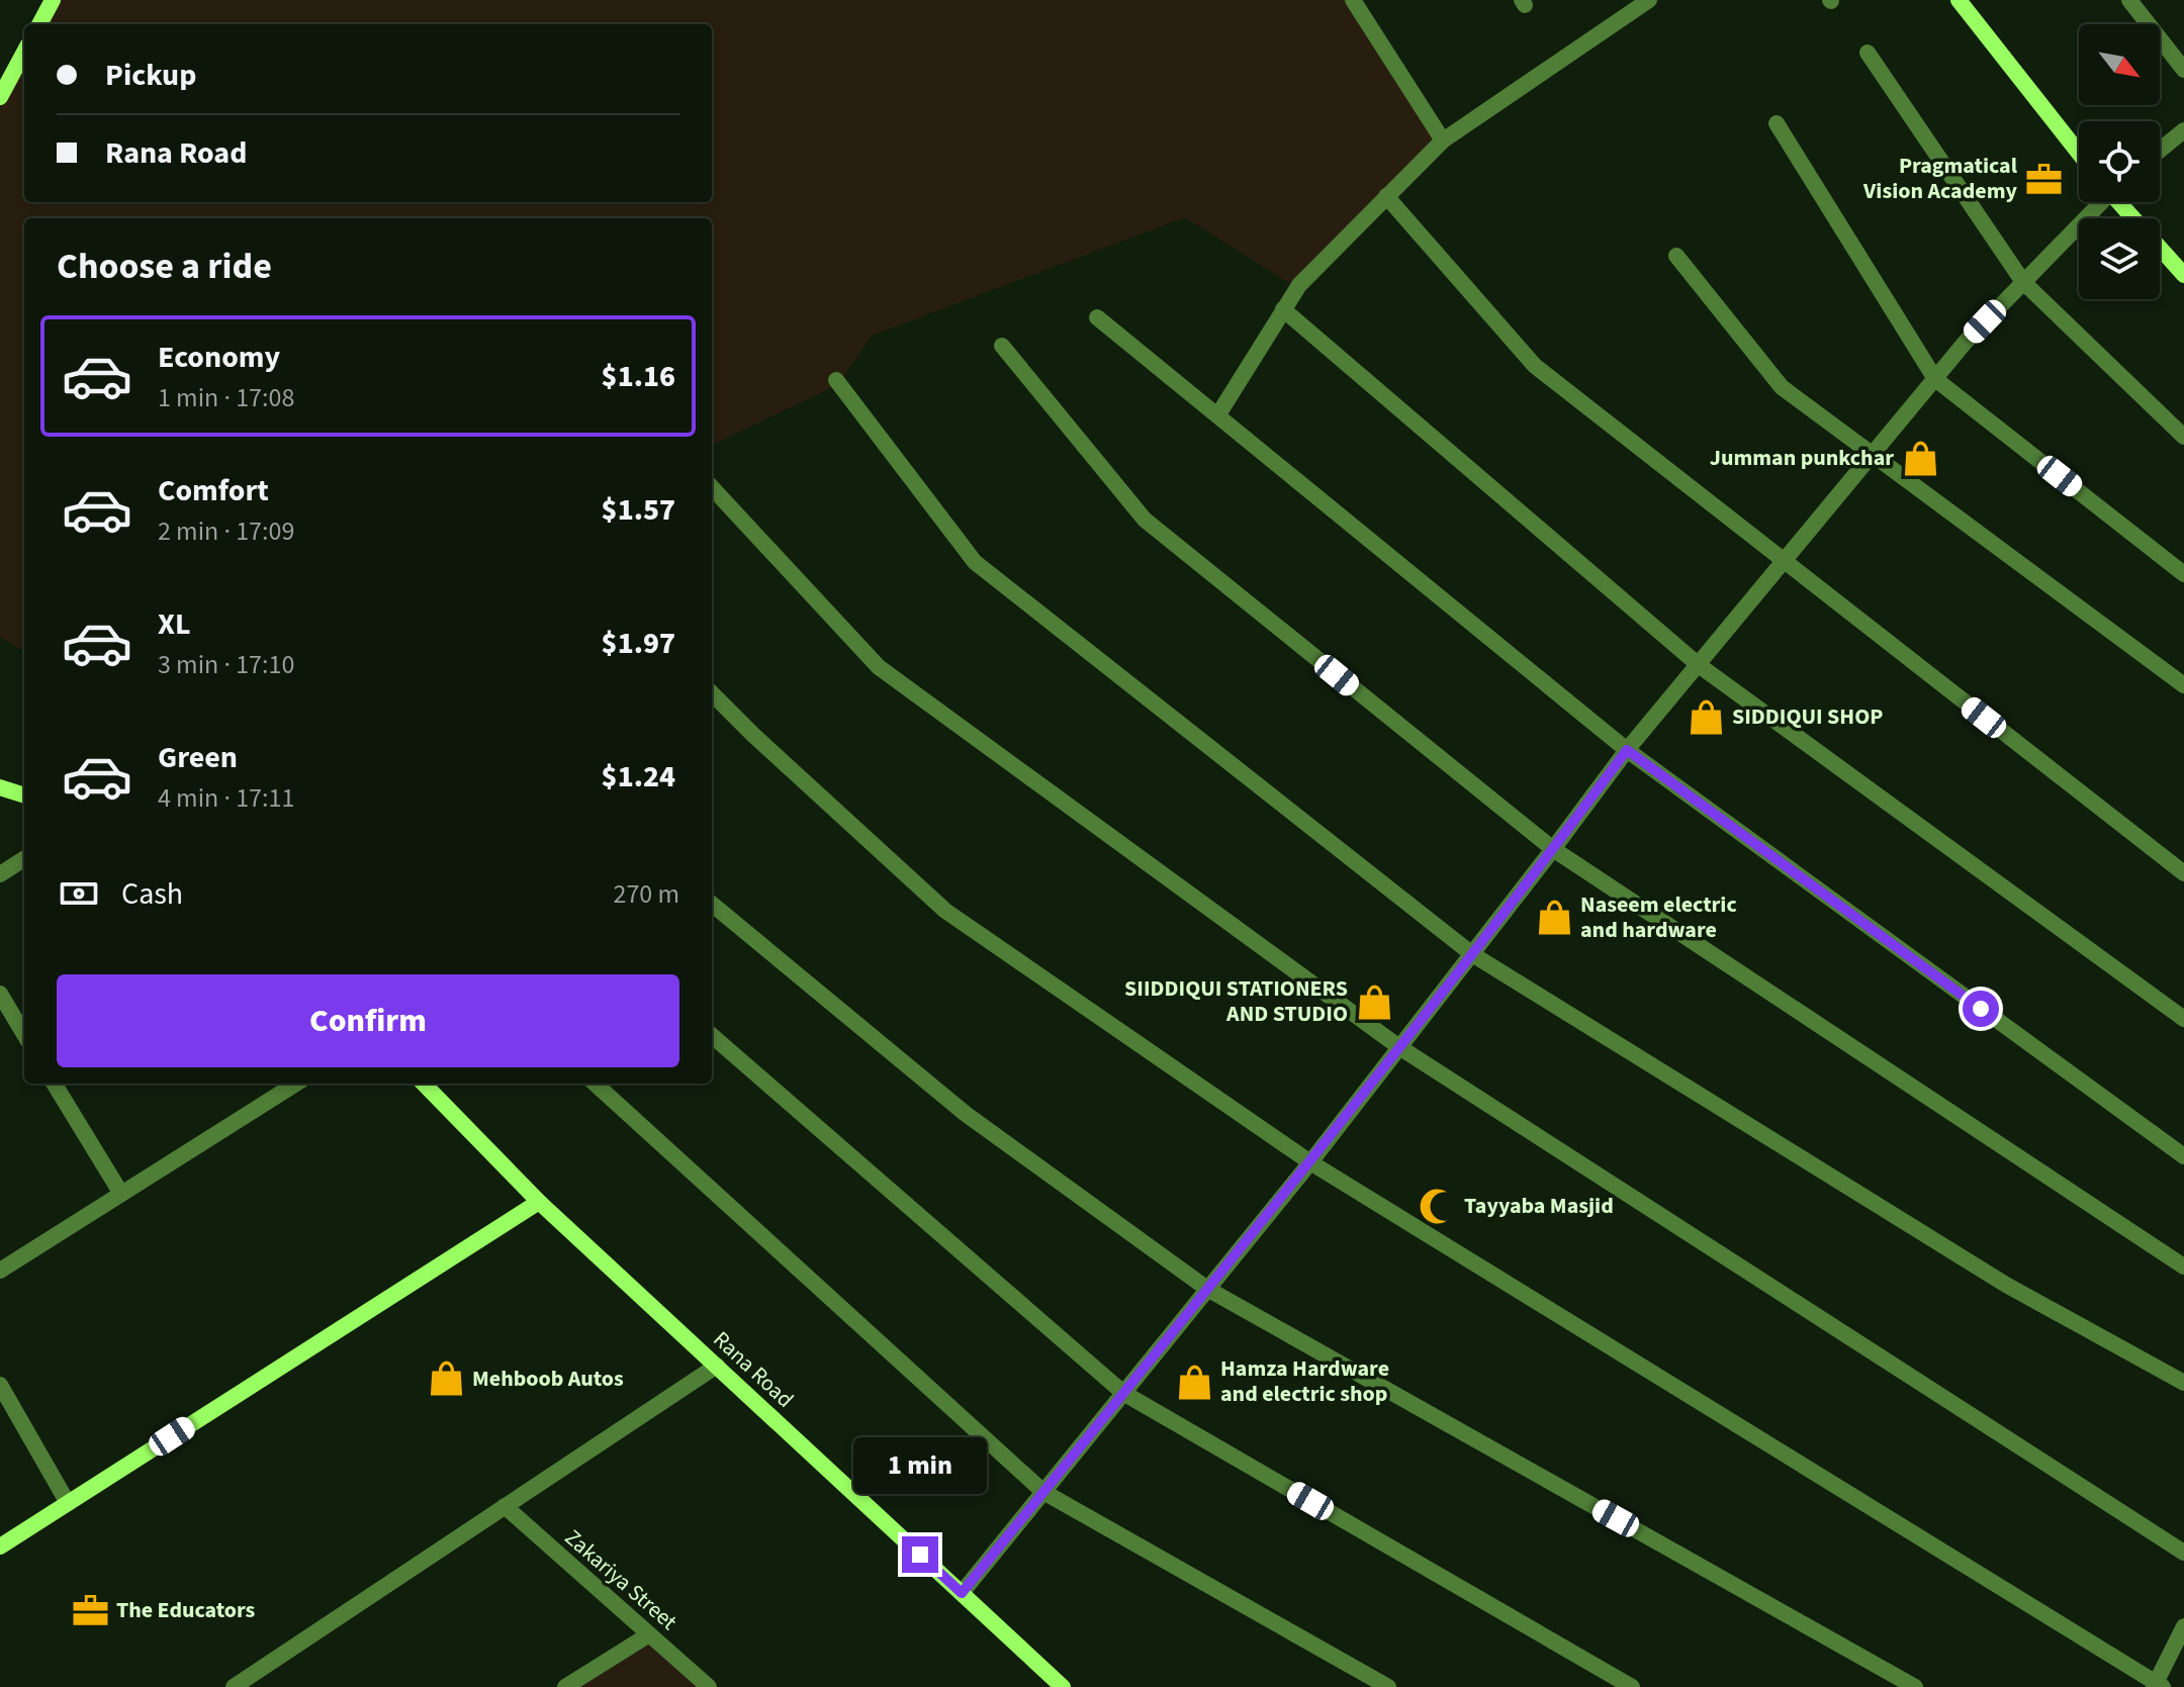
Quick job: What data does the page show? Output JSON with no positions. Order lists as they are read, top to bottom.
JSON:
{
  "streets": {
    "street": ["Rana Road", "Zakariya Street"]
  },
  "places": {
    "office": ["Pragmatical Vision Academy", "The Educators"],
    "shop": [
      "Jumman punkchar",
      "SIDDIQUI SHOP",
      "Naseem electric and hardware",
      "SIIDDIQUI STATIONERS AND STUDIO",
      "Mehboob Autos",
      "Hamza Hardware and electric shop"
    ],
    "mosque": ["Tayyaba Masjid"]
  },
  "north": "bottom right",
  "page": {
    "banner": ["Pickup", "Rana Road"],
    "heading": "Choose a ride",
    "list": [
      {
        "name": "Economy",
        "note": "1 min · 17:08",
        "value": "$1.16"
      },
      {
        "name": "Comfort",
        "note": "2 min · 17:09",
        "value": "$1.57"
      },
      {
        "name": "XL",
        "note": "3 min · 17:10",
        "value": "$1.97"
      },
      {
        "name": "Green",
        "note": "4 min · 17:11",
        "value": "$1.24"
      }
    ],
    "pay": ["Cash", "270 m"],
    "buttons": "Confirm",
    "bubble": "1 min"
  }
}
